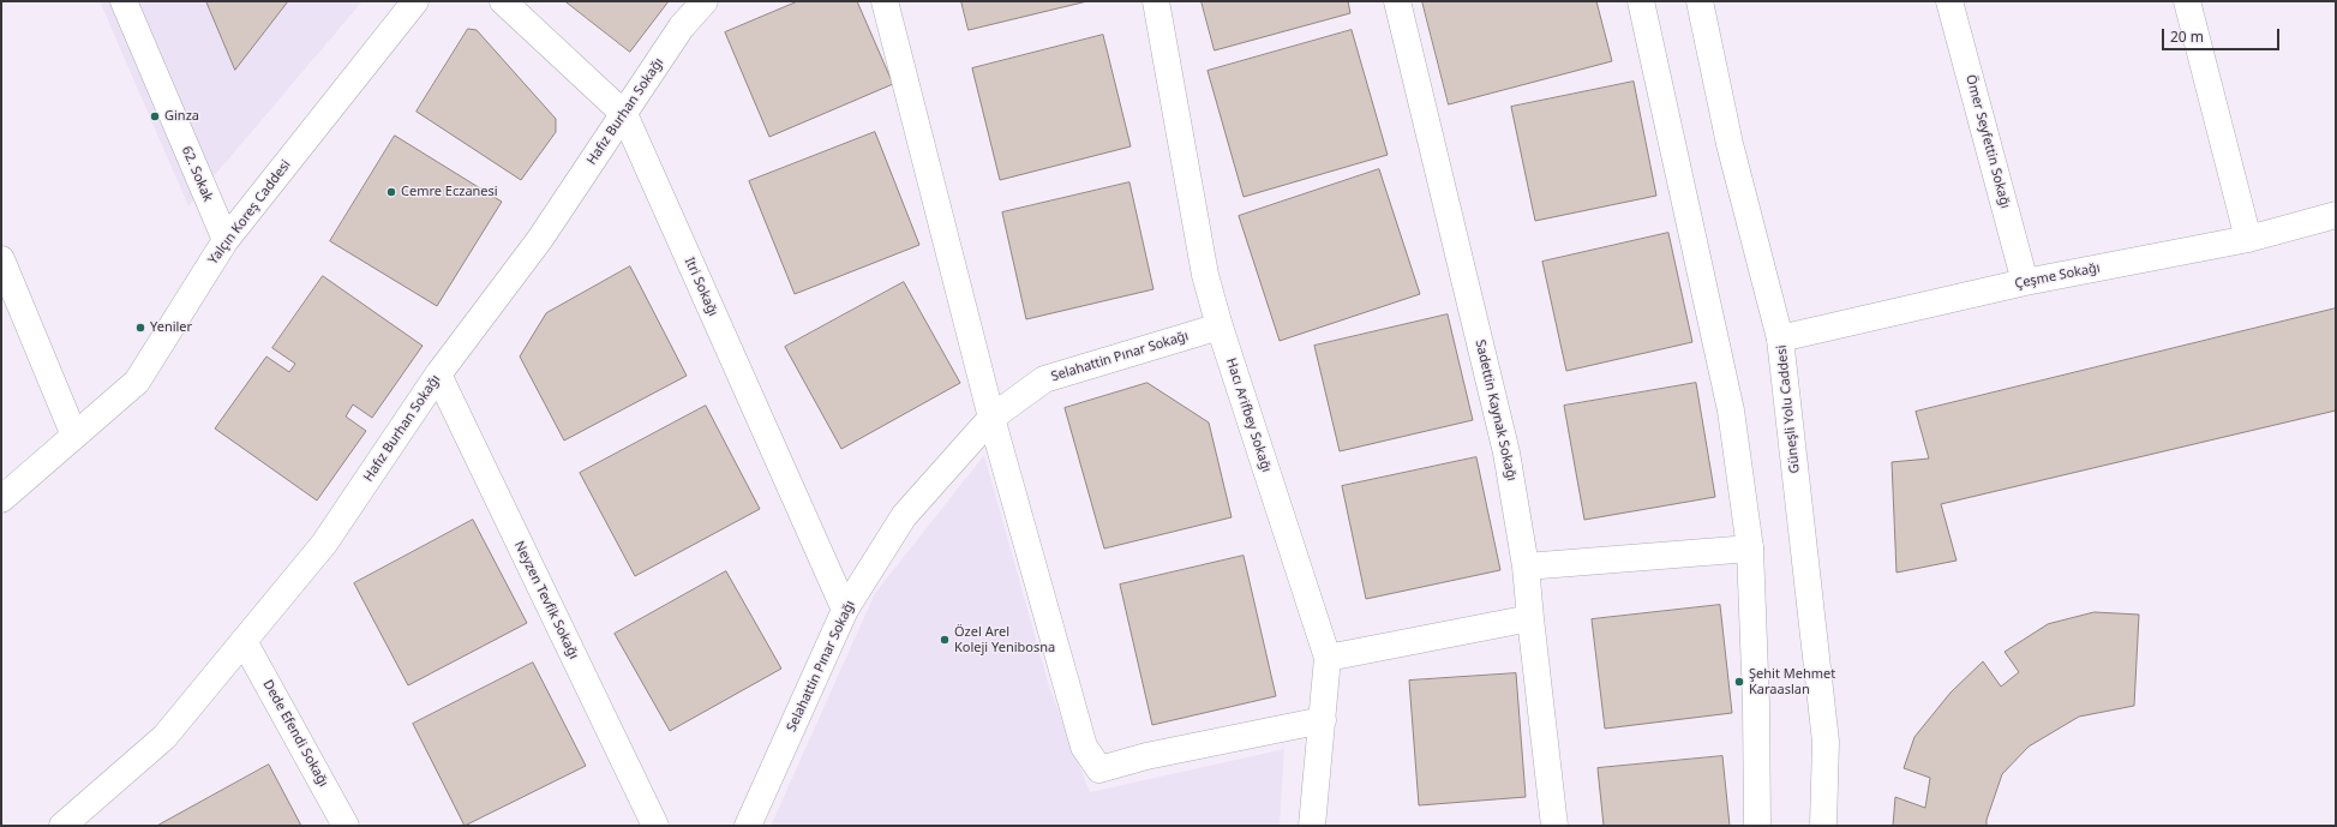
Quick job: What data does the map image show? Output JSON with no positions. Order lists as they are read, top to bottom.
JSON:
{
  "streets": {
    "street": [
      "Hafız Burhan Sokağı",
      "Ömer Seyfettin Sokağı",
      "62. Sokak",
      "Yalçın Koreş Caddesi",
      "Çeşme Sokağı",
      "Itri Sokağı",
      "Selahattin Pınar Sokağı",
      "Güneşli Yolu Caddesi",
      "Sadettin Kaynak Sokağı",
      "Hacı Arifbey Sokağı",
      "Neyzen Tevfik Sokağı",
      "Dede Efendi Sokağı"
    ]
  },
  "crossings": [
    ["Hafız Burhan Sokağı", "Itri Sokağı"],
    ["Hafız Burhan Sokağı", "Neyzen Tevfik Sokağı"],
    ["Hafız Burhan Sokağı", "Dede Efendi Sokağı"],
    ["Ömer Seyfettin Sokağı", "Çeşme Sokağı"],
    ["62. Sokak", "Yalçın Koreş Caddesi"],
    ["Çeşme Sokağı", "Güneşli Yolu Caddesi"],
    ["Itri Sokağı", "Selahattin Pınar Sokağı"],
    ["Selahattin Pınar Sokağı", "Hacı Arifbey Sokağı"]
  ],
  "places": [
    "Ginza",
    "Cemre Eczanesi",
    "Yeniler",
    "Özel Arel Koleji Yenibosna",
    "Şehit Mehmet Karaaslan"
  ],
  "scale_bar": "20 m"
}
